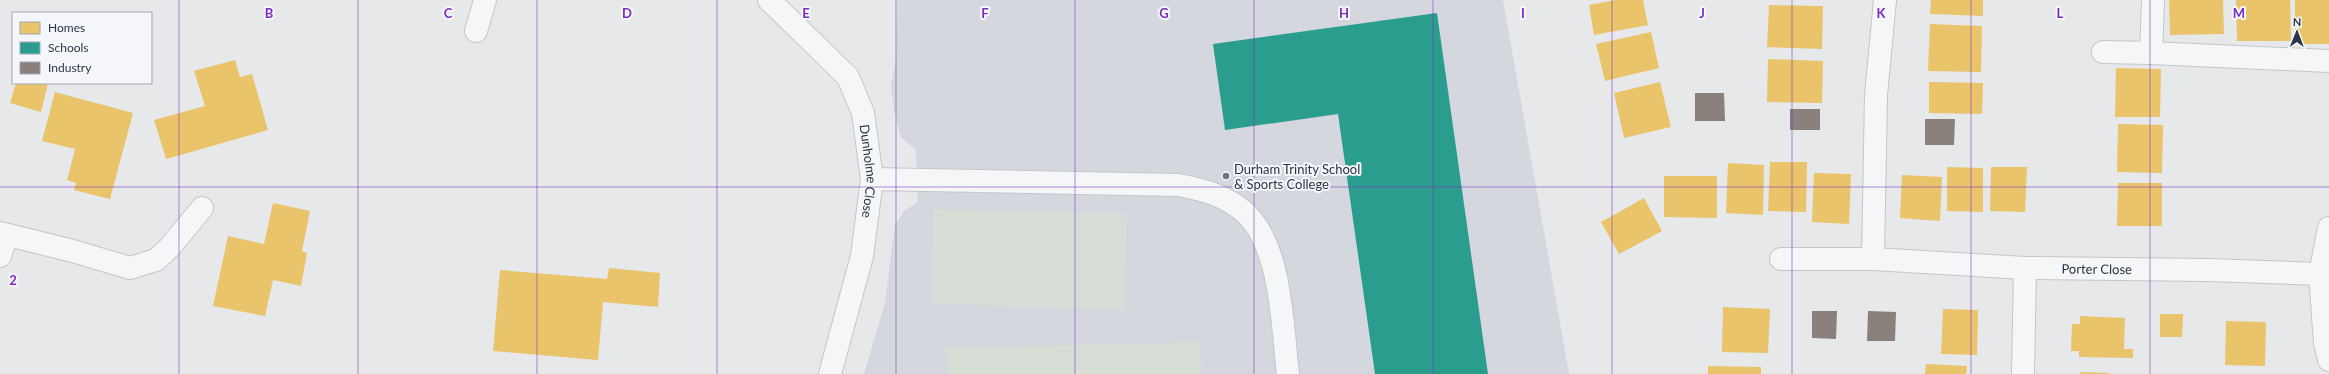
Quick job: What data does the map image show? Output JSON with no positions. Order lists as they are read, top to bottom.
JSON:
{
  "streets": {
    "street": ["Dunholme Close", "Porter Close"]
  },
  "places": ["Durham Trinity School & Sports College"],
  "legend": ["Homes", "Schools", "Industry"],
  "north": "top",
  "grid": {
    "columns": [
      "B",
      "C",
      "D",
      "E",
      "F",
      "G",
      "H",
      "I",
      "J",
      "K",
      "L",
      "M"
    ],
    "rows": ["2"]
  }
}
